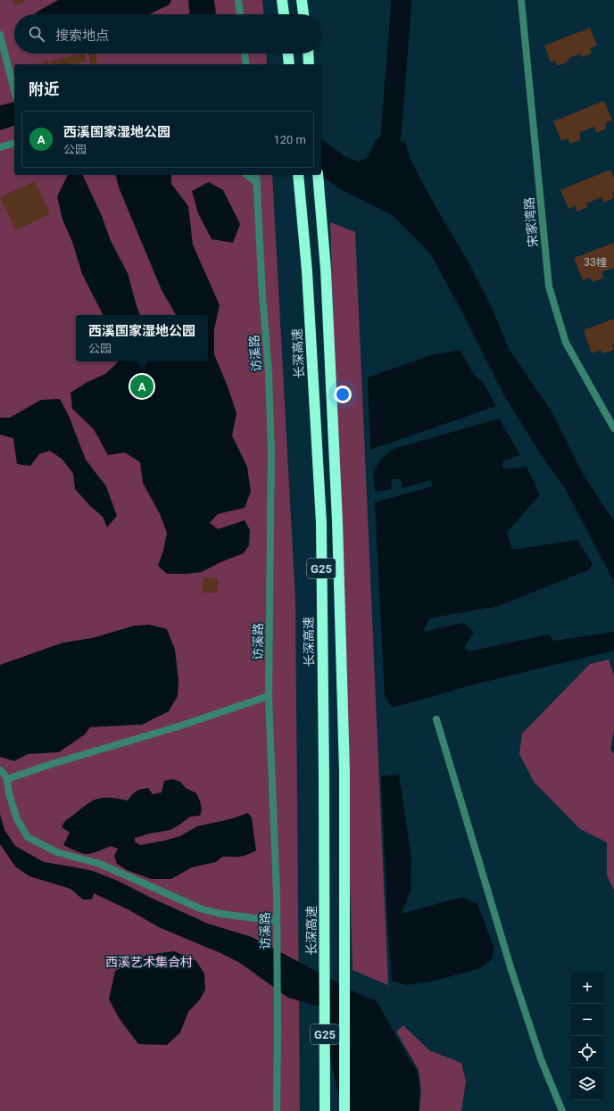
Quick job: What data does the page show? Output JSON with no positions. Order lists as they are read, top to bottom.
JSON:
{
  "streets": {
    "highway": ["长深高速", "G25"],
    "street": ["宋家湾路", "访溪路"]
  },
  "parks": ["西溪艺术集合村"],
  "house_numbers": ["33幢"],
  "page": {
    "search": "搜索地点",
    "heading": "附近",
    "list": [
      {
        "mark": "A",
        "name": "西溪国家湿地公园",
        "note": "公园",
        "value": "120 m"
      }
    ],
    "popup": ["西溪国家湿地公园", "公园"],
    "pins": "A",
    "map_buttons": ["+", "−"]
  }
}
